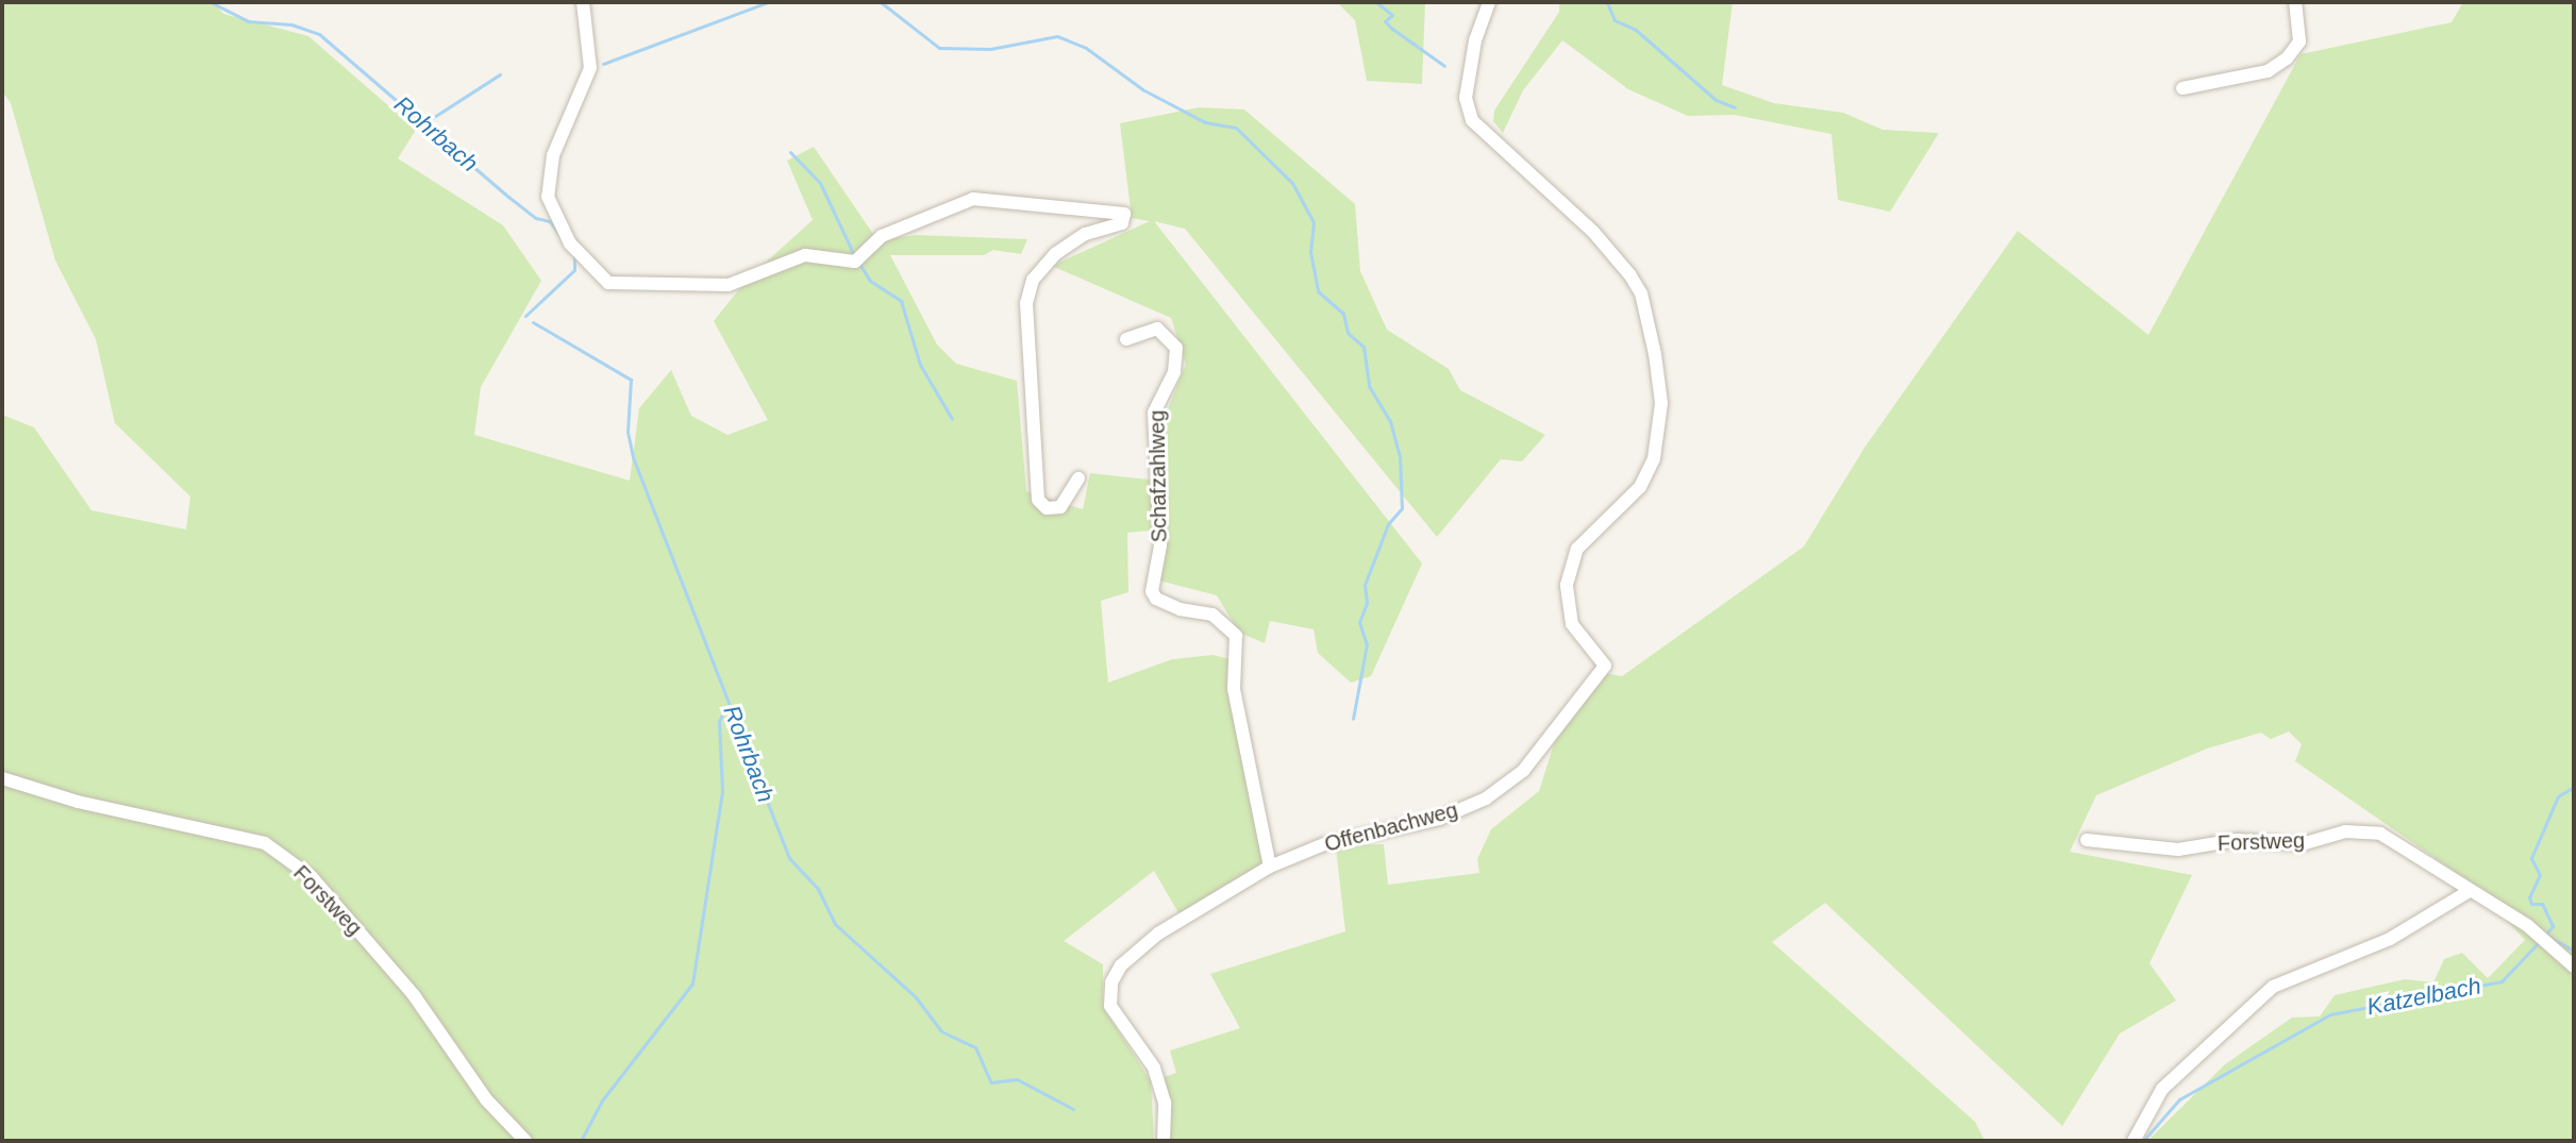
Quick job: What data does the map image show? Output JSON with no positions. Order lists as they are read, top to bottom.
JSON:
{
  "streets": {
    "street": ["Schafzahlweg", "Offenbachweg", "Forstweg"]
  },
  "crossings": [
    ["Schafzahlweg", "Offenbachweg"]
  ],
  "water": ["Rohrbach", "Katzelbach"]
}
